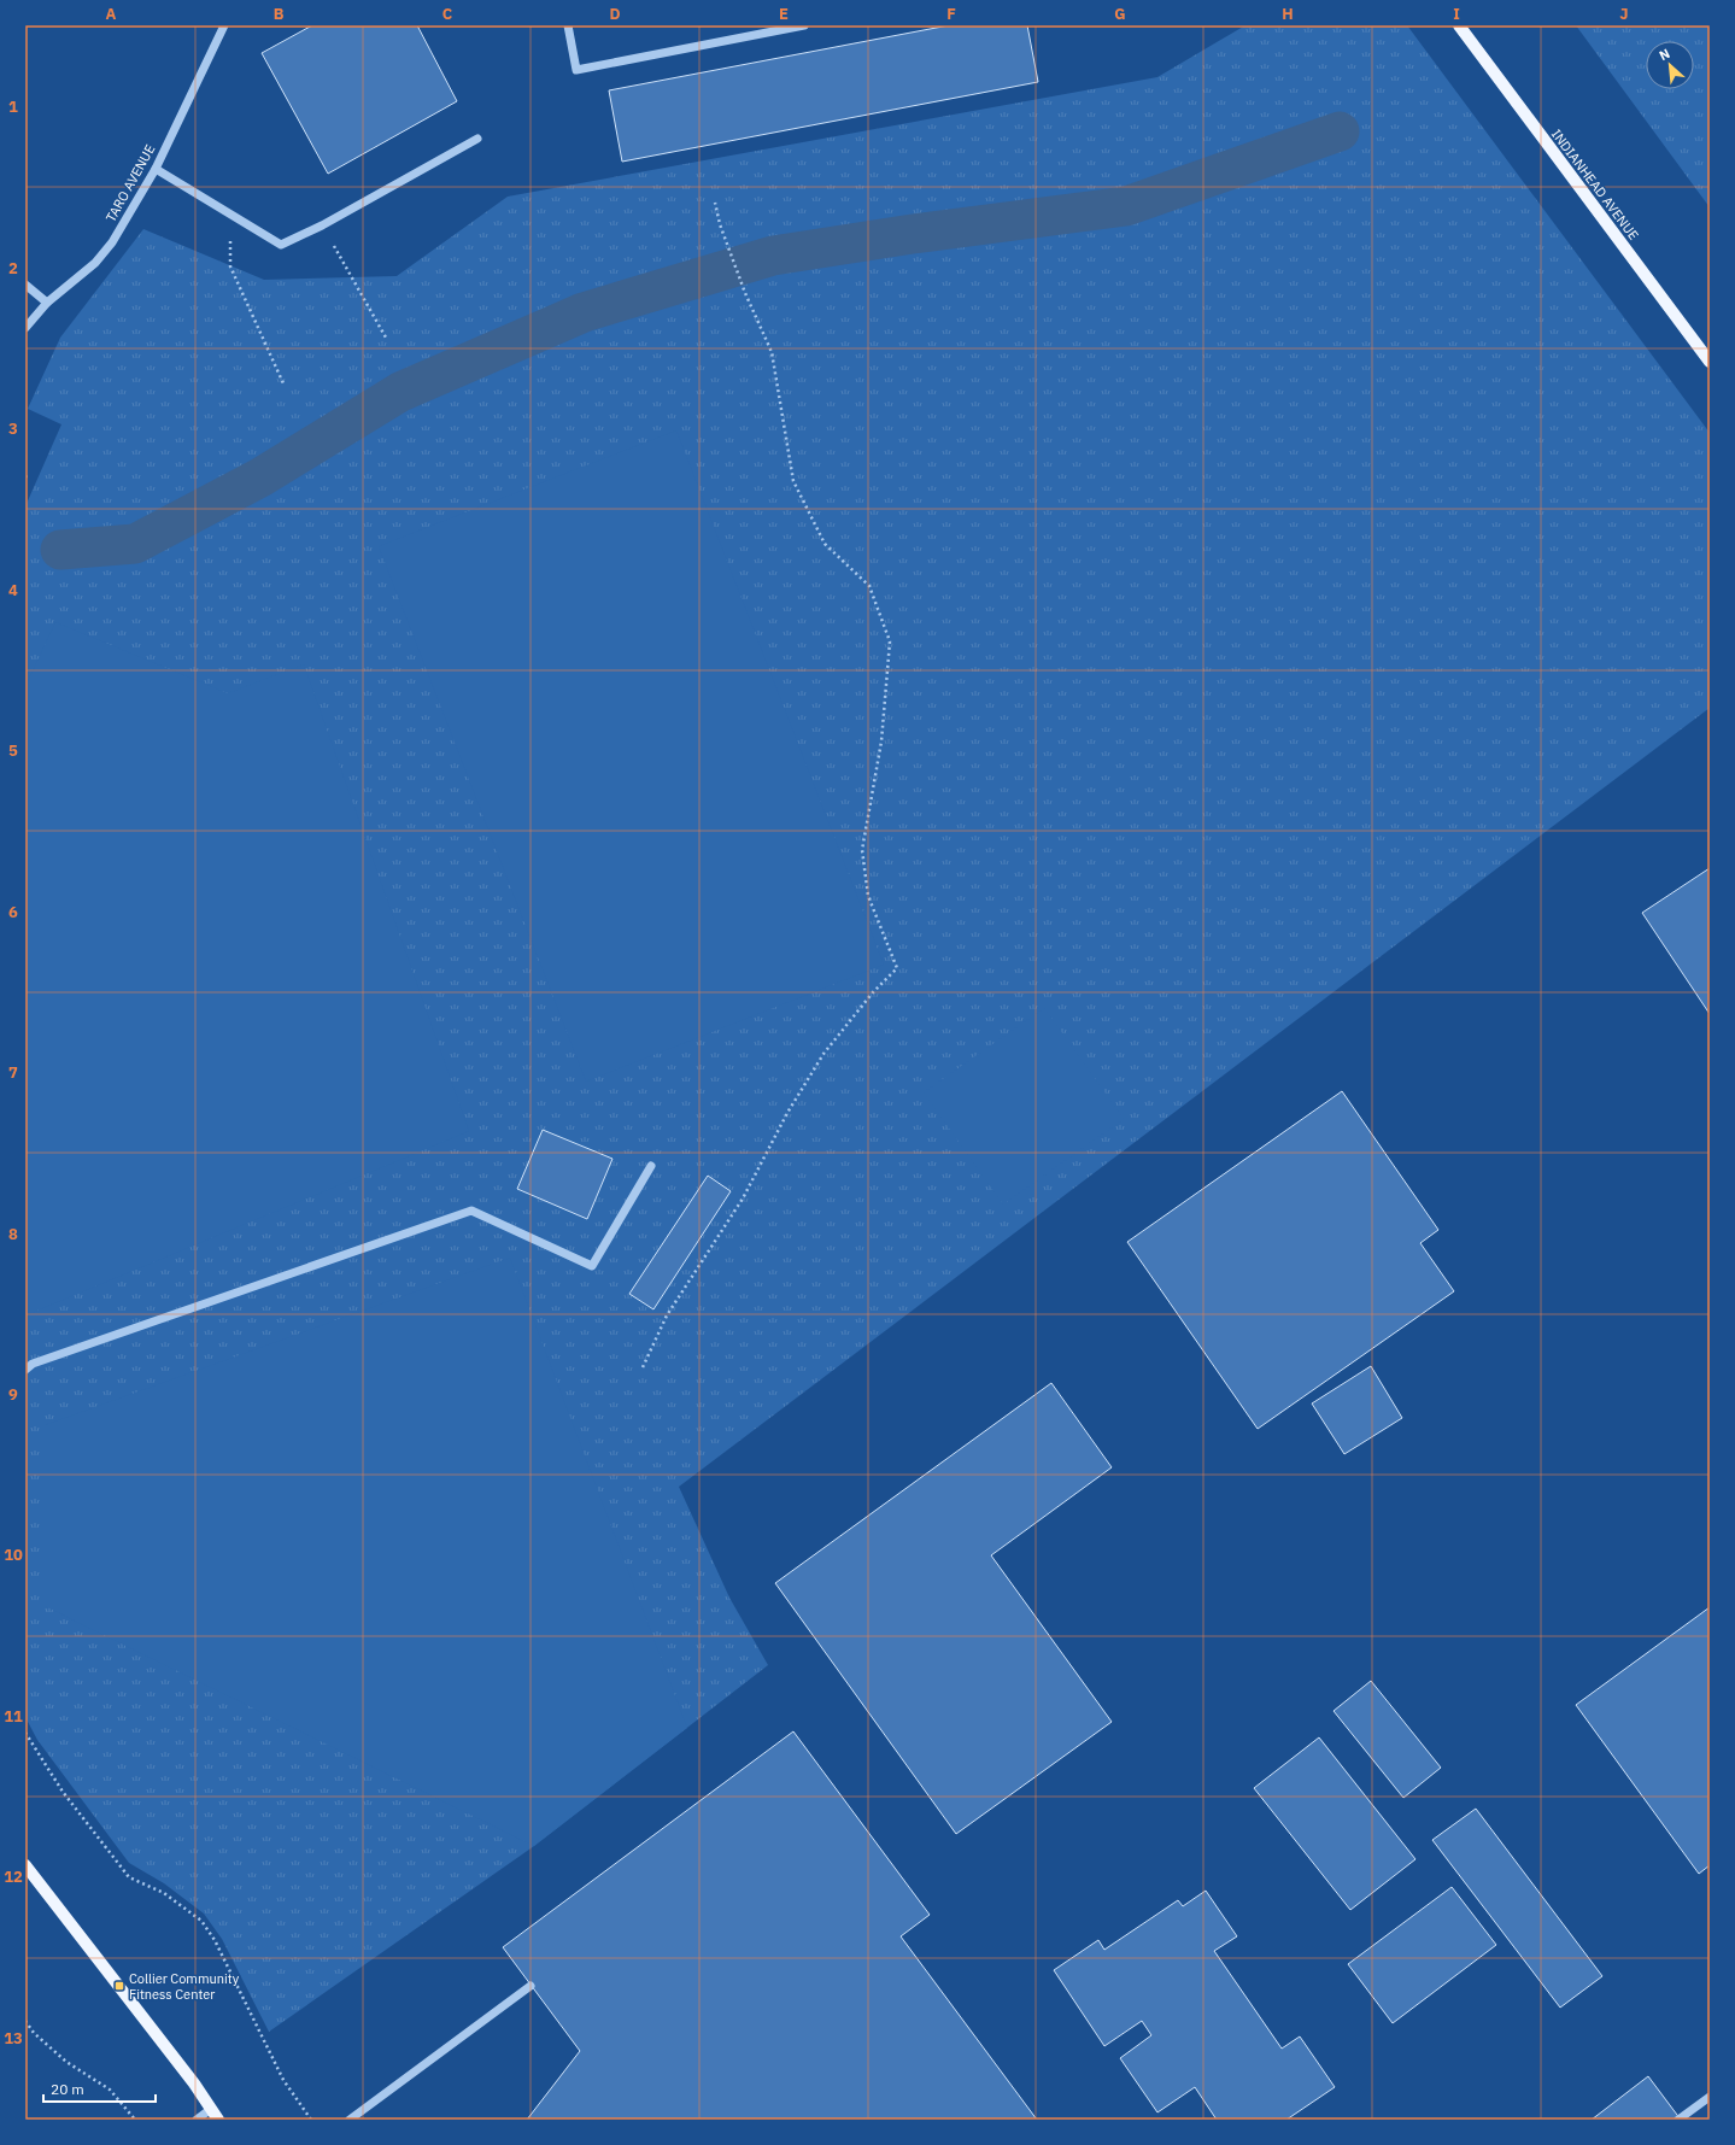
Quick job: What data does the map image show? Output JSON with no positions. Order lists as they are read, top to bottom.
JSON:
{
  "streets": {
    "main road": ["INDIANHEAD AVENUE"],
    "street": ["TARO AVENUE"]
  },
  "places": {
    "transit": ["Collier Community Fitness Center"]
  },
  "scale_bar": "20 m",
  "north": "top left",
  "grid": {
    "columns": [
      "A",
      "B",
      "C",
      "D",
      "E",
      "F",
      "G",
      "H",
      "I",
      "J"
    ],
    "rows": [
      "1",
      "2",
      "3",
      "4",
      "5",
      "6",
      "7",
      "8",
      "9",
      "10",
      "11",
      "12",
      "13"
    ]
  }
}
